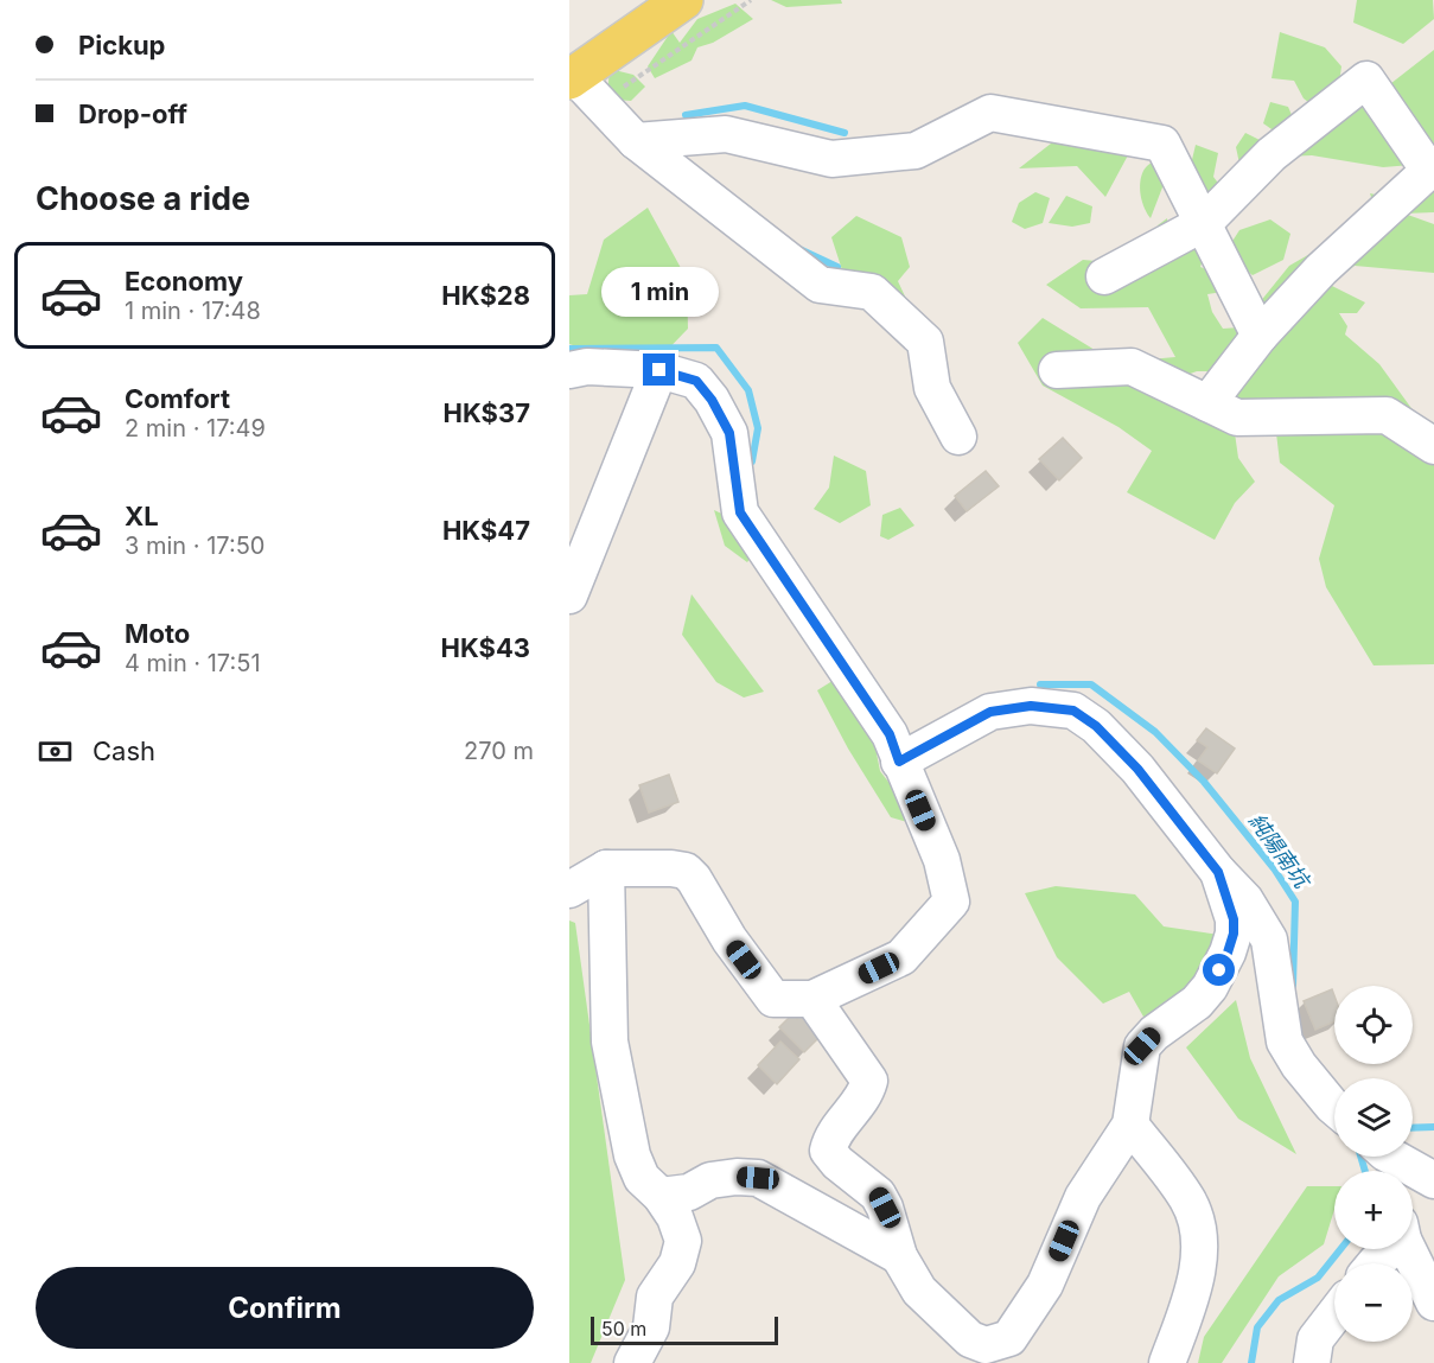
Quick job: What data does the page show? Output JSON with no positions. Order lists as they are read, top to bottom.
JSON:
{
  "water": ["純陽南坑"],
  "scale_bar": "50 m",
  "page": {
    "banner": ["Pickup", "Drop-off"],
    "heading": "Choose a ride",
    "list": [
      {
        "name": "Economy",
        "note": "1 min · 17:48",
        "value": "HK$28"
      },
      {
        "name": "Comfort",
        "note": "2 min · 17:49",
        "value": "HK$37"
      },
      {
        "name": "XL",
        "note": "3 min · 17:50",
        "value": "HK$47"
      },
      {
        "name": "Moto",
        "note": "4 min · 17:51",
        "value": "HK$43"
      }
    ],
    "bubble": "1 min",
    "pay": ["Cash", "270 m"],
    "map_buttons": ["+", "−"],
    "buttons": "Confirm",
    "scale": "50 m"
  }
}
